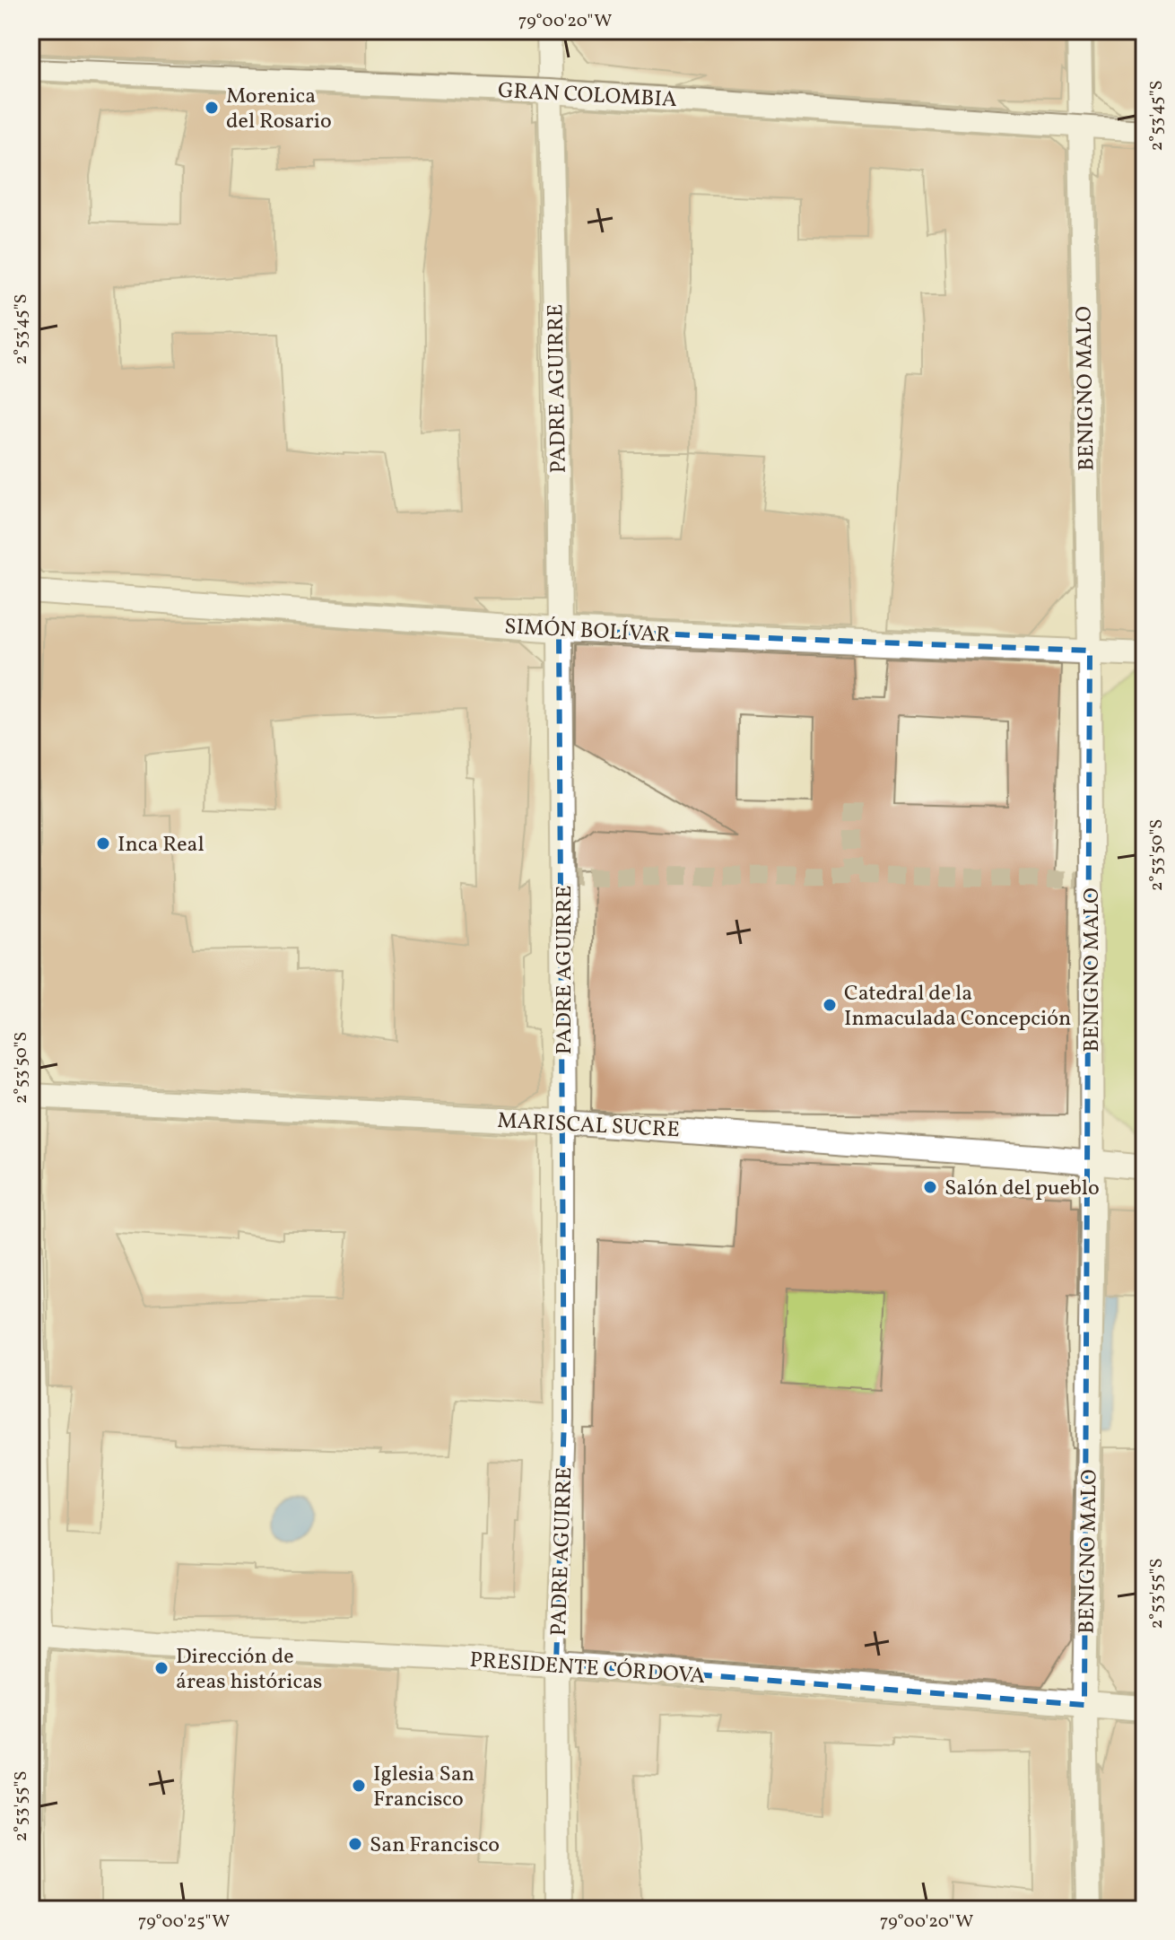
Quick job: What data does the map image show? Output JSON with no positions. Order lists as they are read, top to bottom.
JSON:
{
  "streets": {
    "street": [
      "GRAN COLOMBIA",
      "PADRE AGUIRRE",
      "BENIGNO MALO",
      "SIMÓN BOLÍVAR",
      "MARISCAL SUCRE",
      "PRESIDENTE CÓRDOVA"
    ]
  },
  "crossings": [
    ["GRAN COLOMBIA", "PADRE AGUIRRE"],
    ["GRAN COLOMBIA", "BENIGNO MALO"],
    ["PADRE AGUIRRE", "SIMÓN BOLÍVAR"],
    ["PADRE AGUIRRE", "MARISCAL SUCRE"],
    ["PADRE AGUIRRE", "PRESIDENTE CÓRDOVA"],
    ["BENIGNO MALO", "SIMÓN BOLÍVAR"],
    ["BENIGNO MALO", "MARISCAL SUCRE"],
    ["BENIGNO MALO", "PRESIDENTE CÓRDOVA"]
  ],
  "places": [
    "Morenica del Rosario",
    "Inca Real",
    "Catedral de la Inmaculada Concepción",
    "Salón del pueblo",
    "Dirección de áreas históricas",
    "Iglesia San Francisco",
    "San Francisco"
  ],
  "coordinates": [
    "79°00'20\"W",
    "2°53'45\"S",
    "2°53'50\"S",
    "2°53'55\"S",
    "79°00'25\"W"
  ]
}
